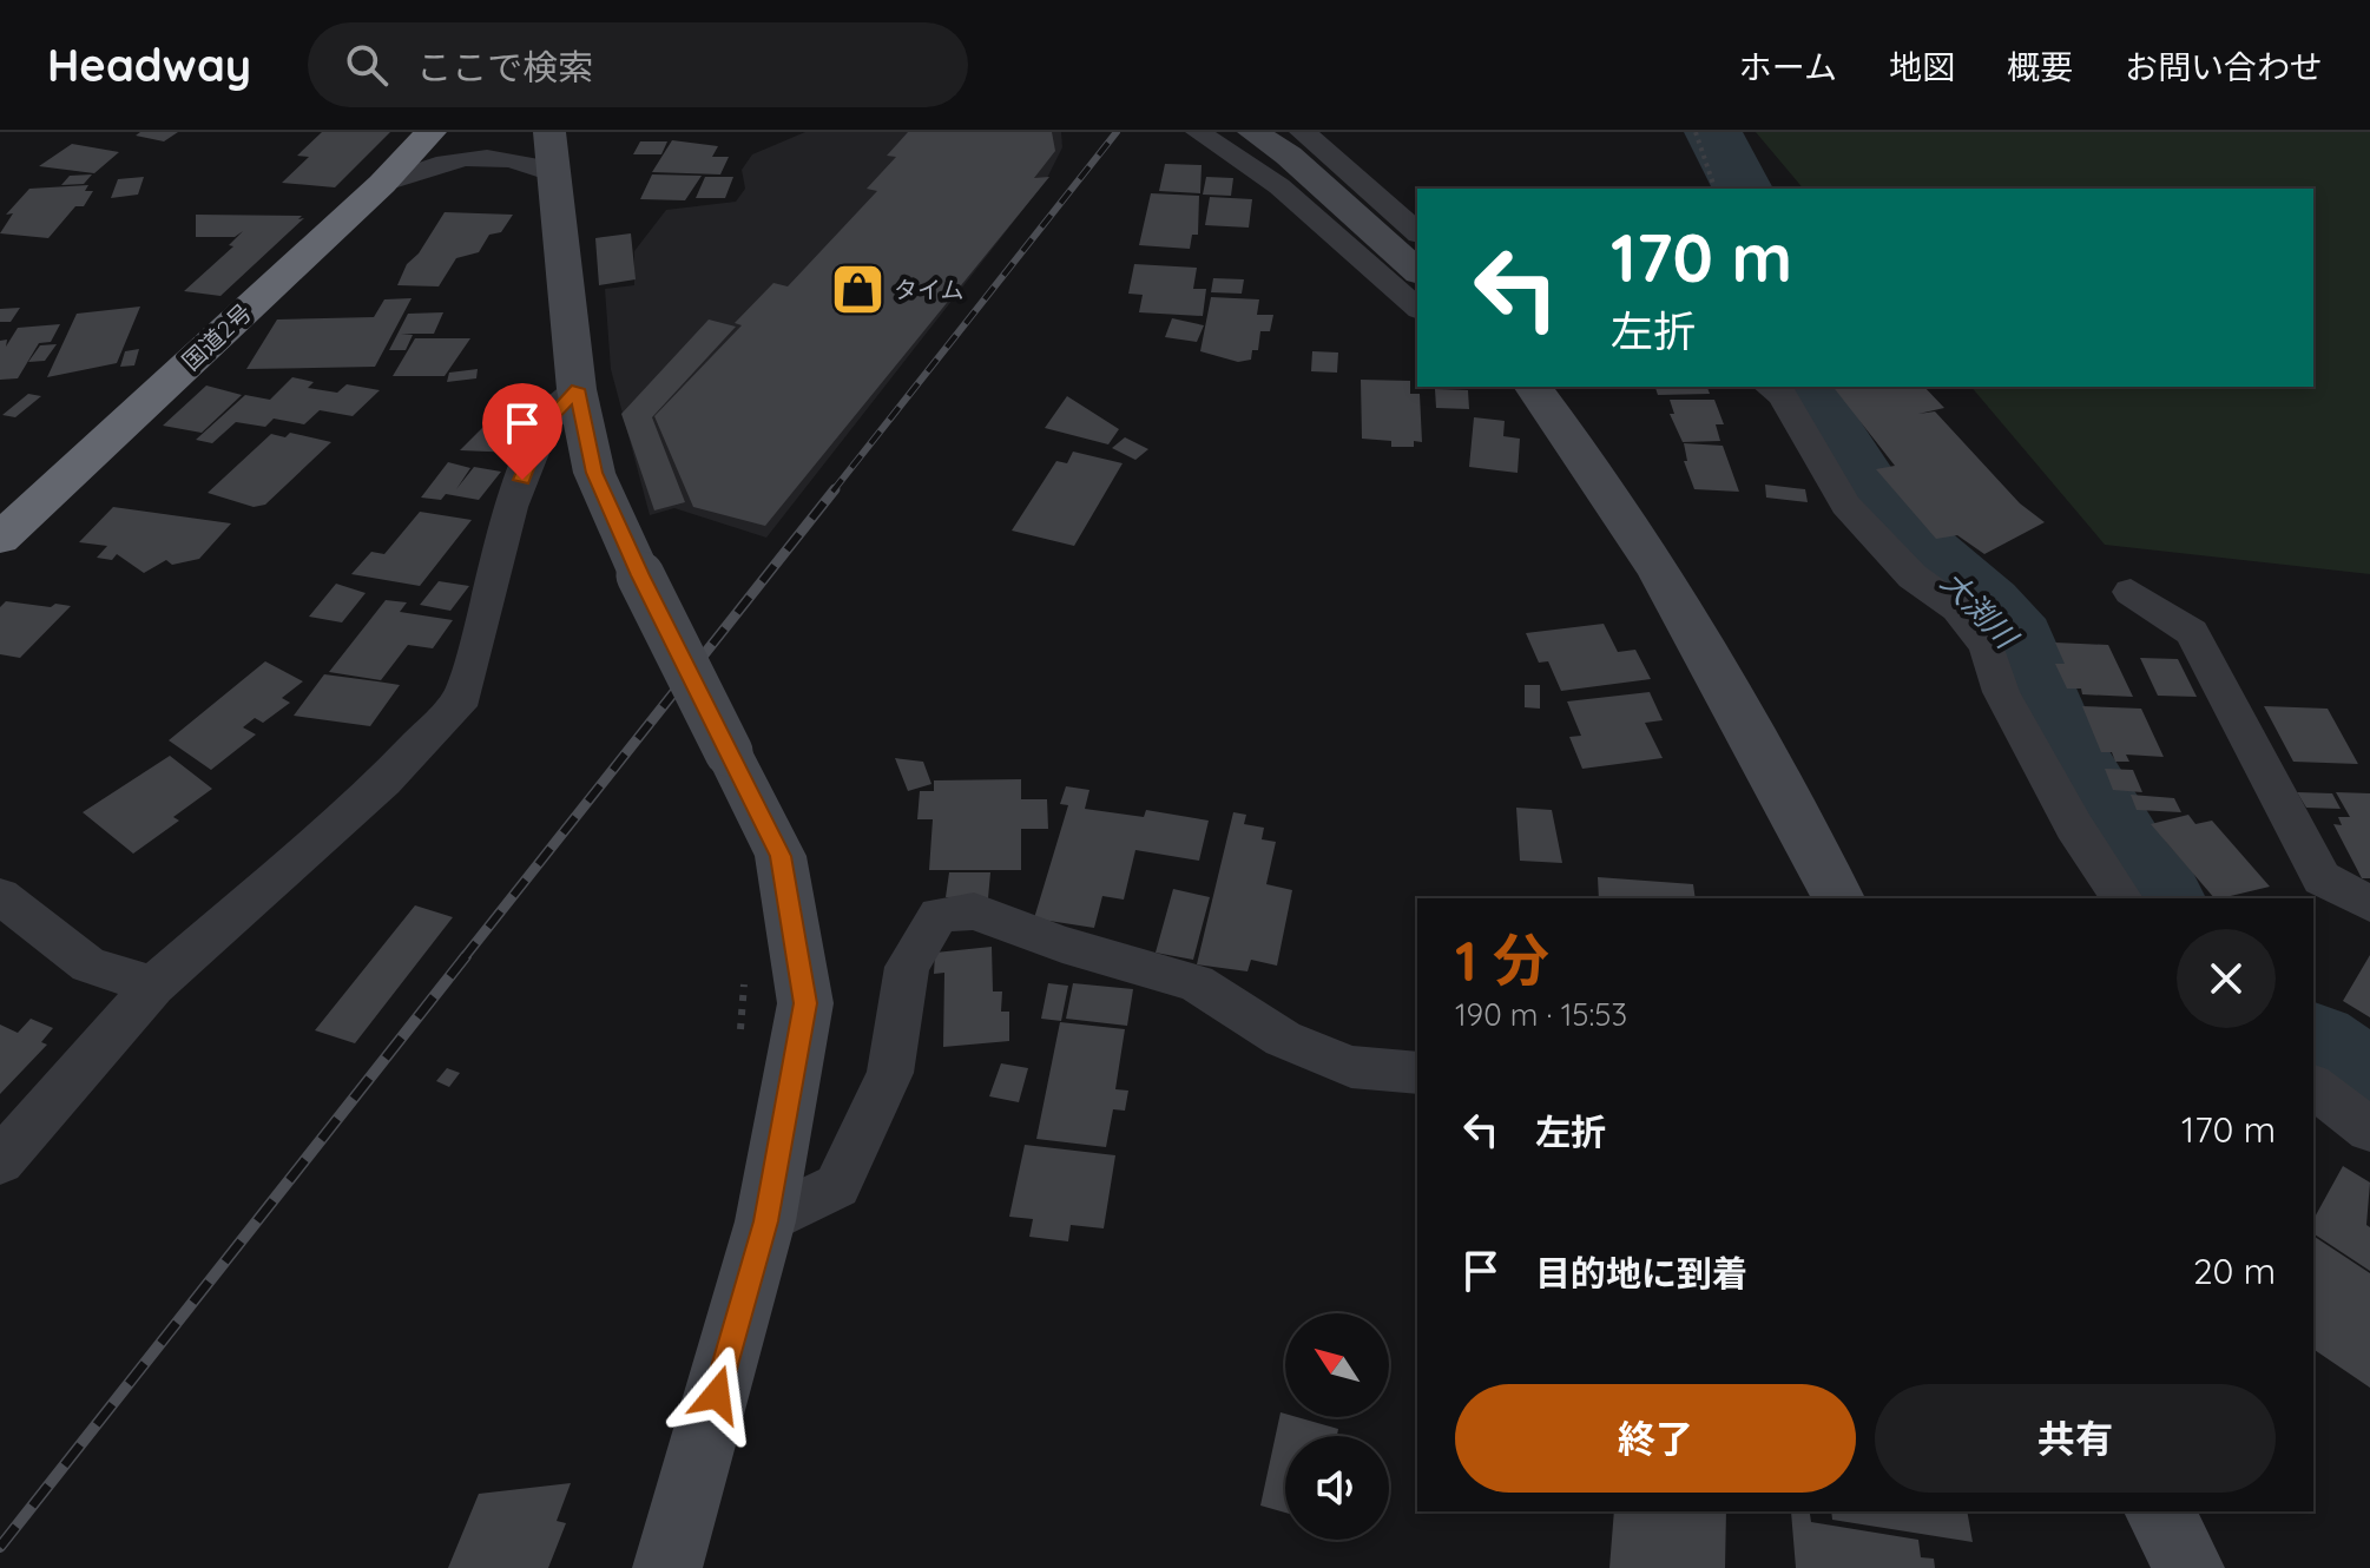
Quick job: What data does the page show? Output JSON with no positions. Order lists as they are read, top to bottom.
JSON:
{
  "streets": {
    "highway": ["国道2号"]
  },
  "water": ["大渕川"],
  "places": {
    "shop": ["タイム"]
  },
  "north": "top left",
  "page": {
    "header": "Headway",
    "search": "ここで検索",
    "nav": [
      "ホーム",
      "地図",
      "概要",
      "お問い合わせ"
    ],
    "turn": ["170 m", "左折"],
    "heading": ["1 分", "190 m · 15:53"],
    "list": [
      {
        "name": "左折",
        "value": "170 m"
      },
      {
        "name": "目的地に到着",
        "value": "20 m"
      }
    ],
    "buttons": ["終了", "共有"]
  }
}
